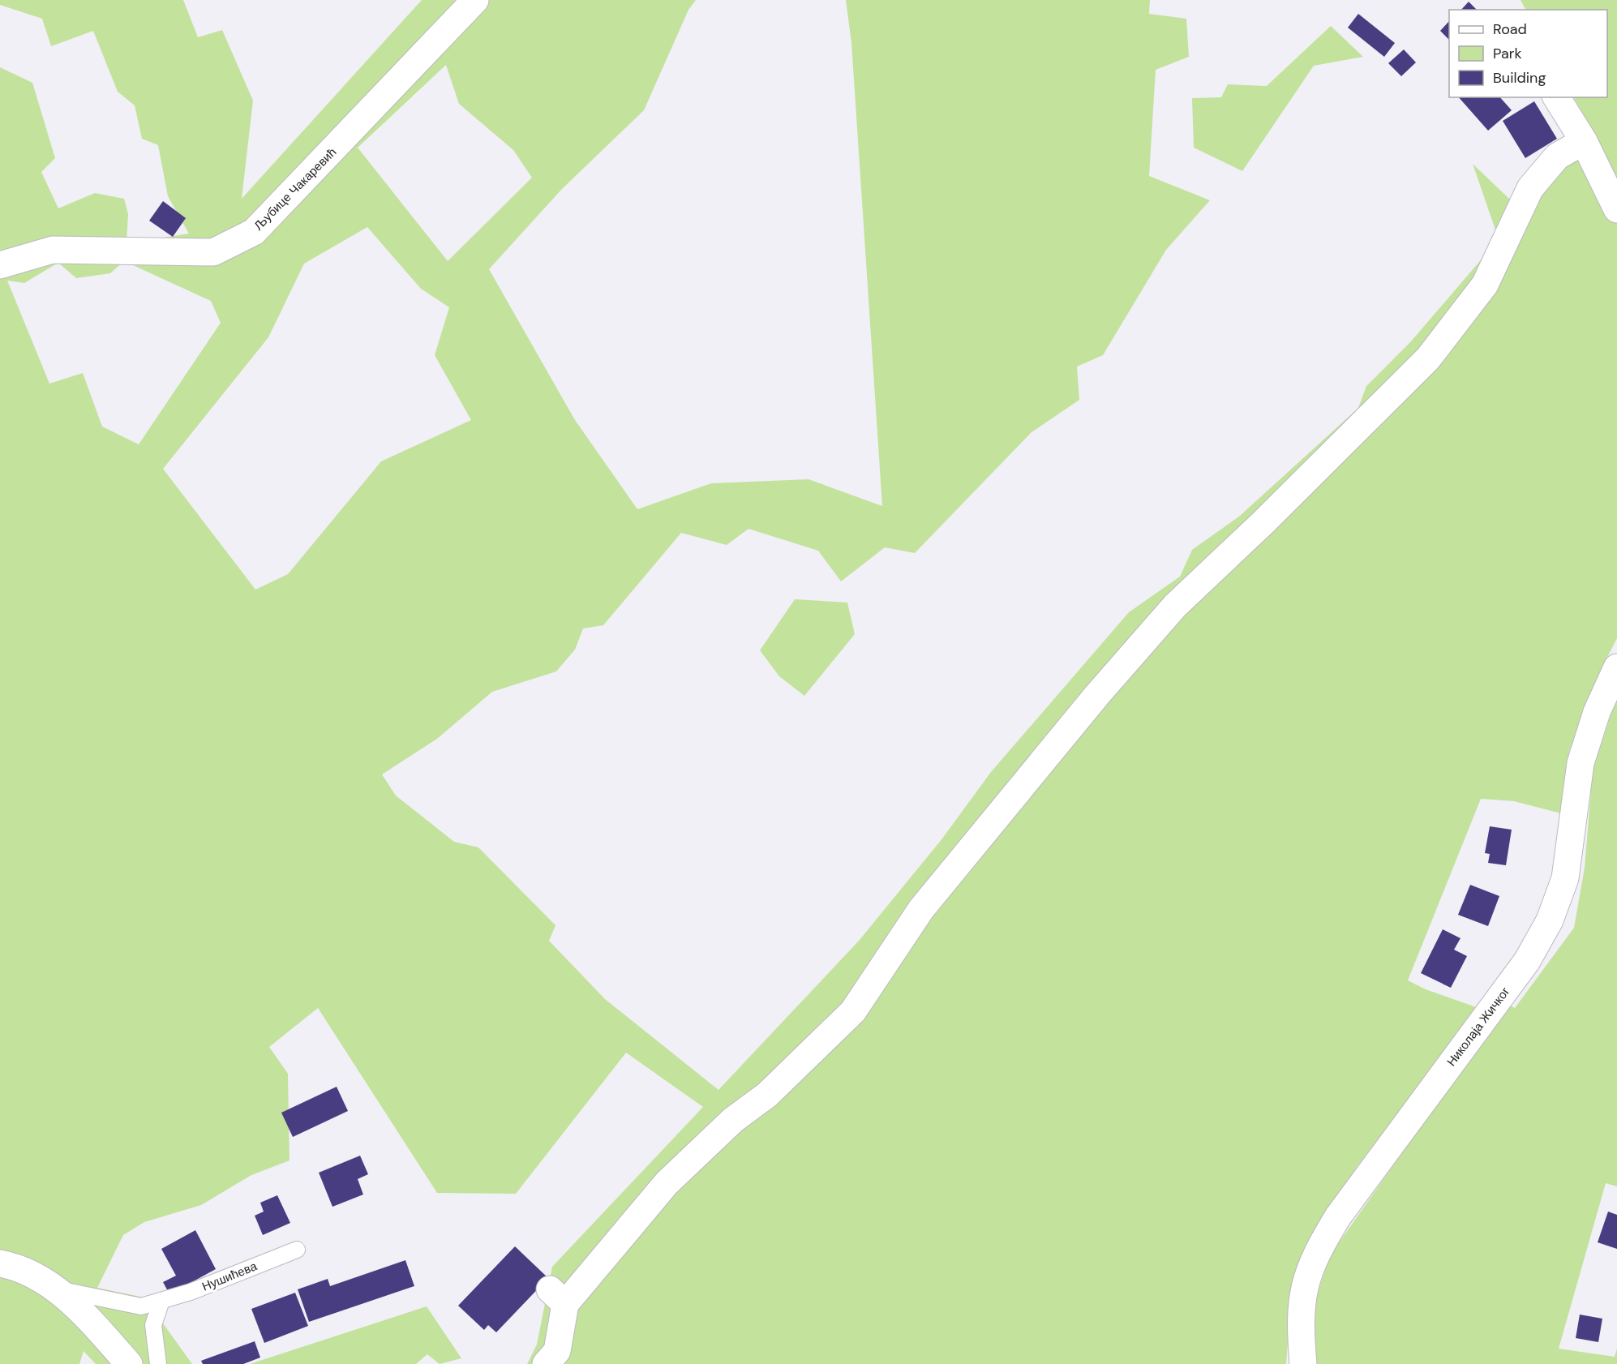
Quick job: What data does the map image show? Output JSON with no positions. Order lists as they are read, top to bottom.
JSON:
{
  "streets": {
    "street": ["Љубице Чакаревић", "Николаја Жичког", "Нушићева"]
  },
  "legend": ["Road", "Park", "Building"]
}
